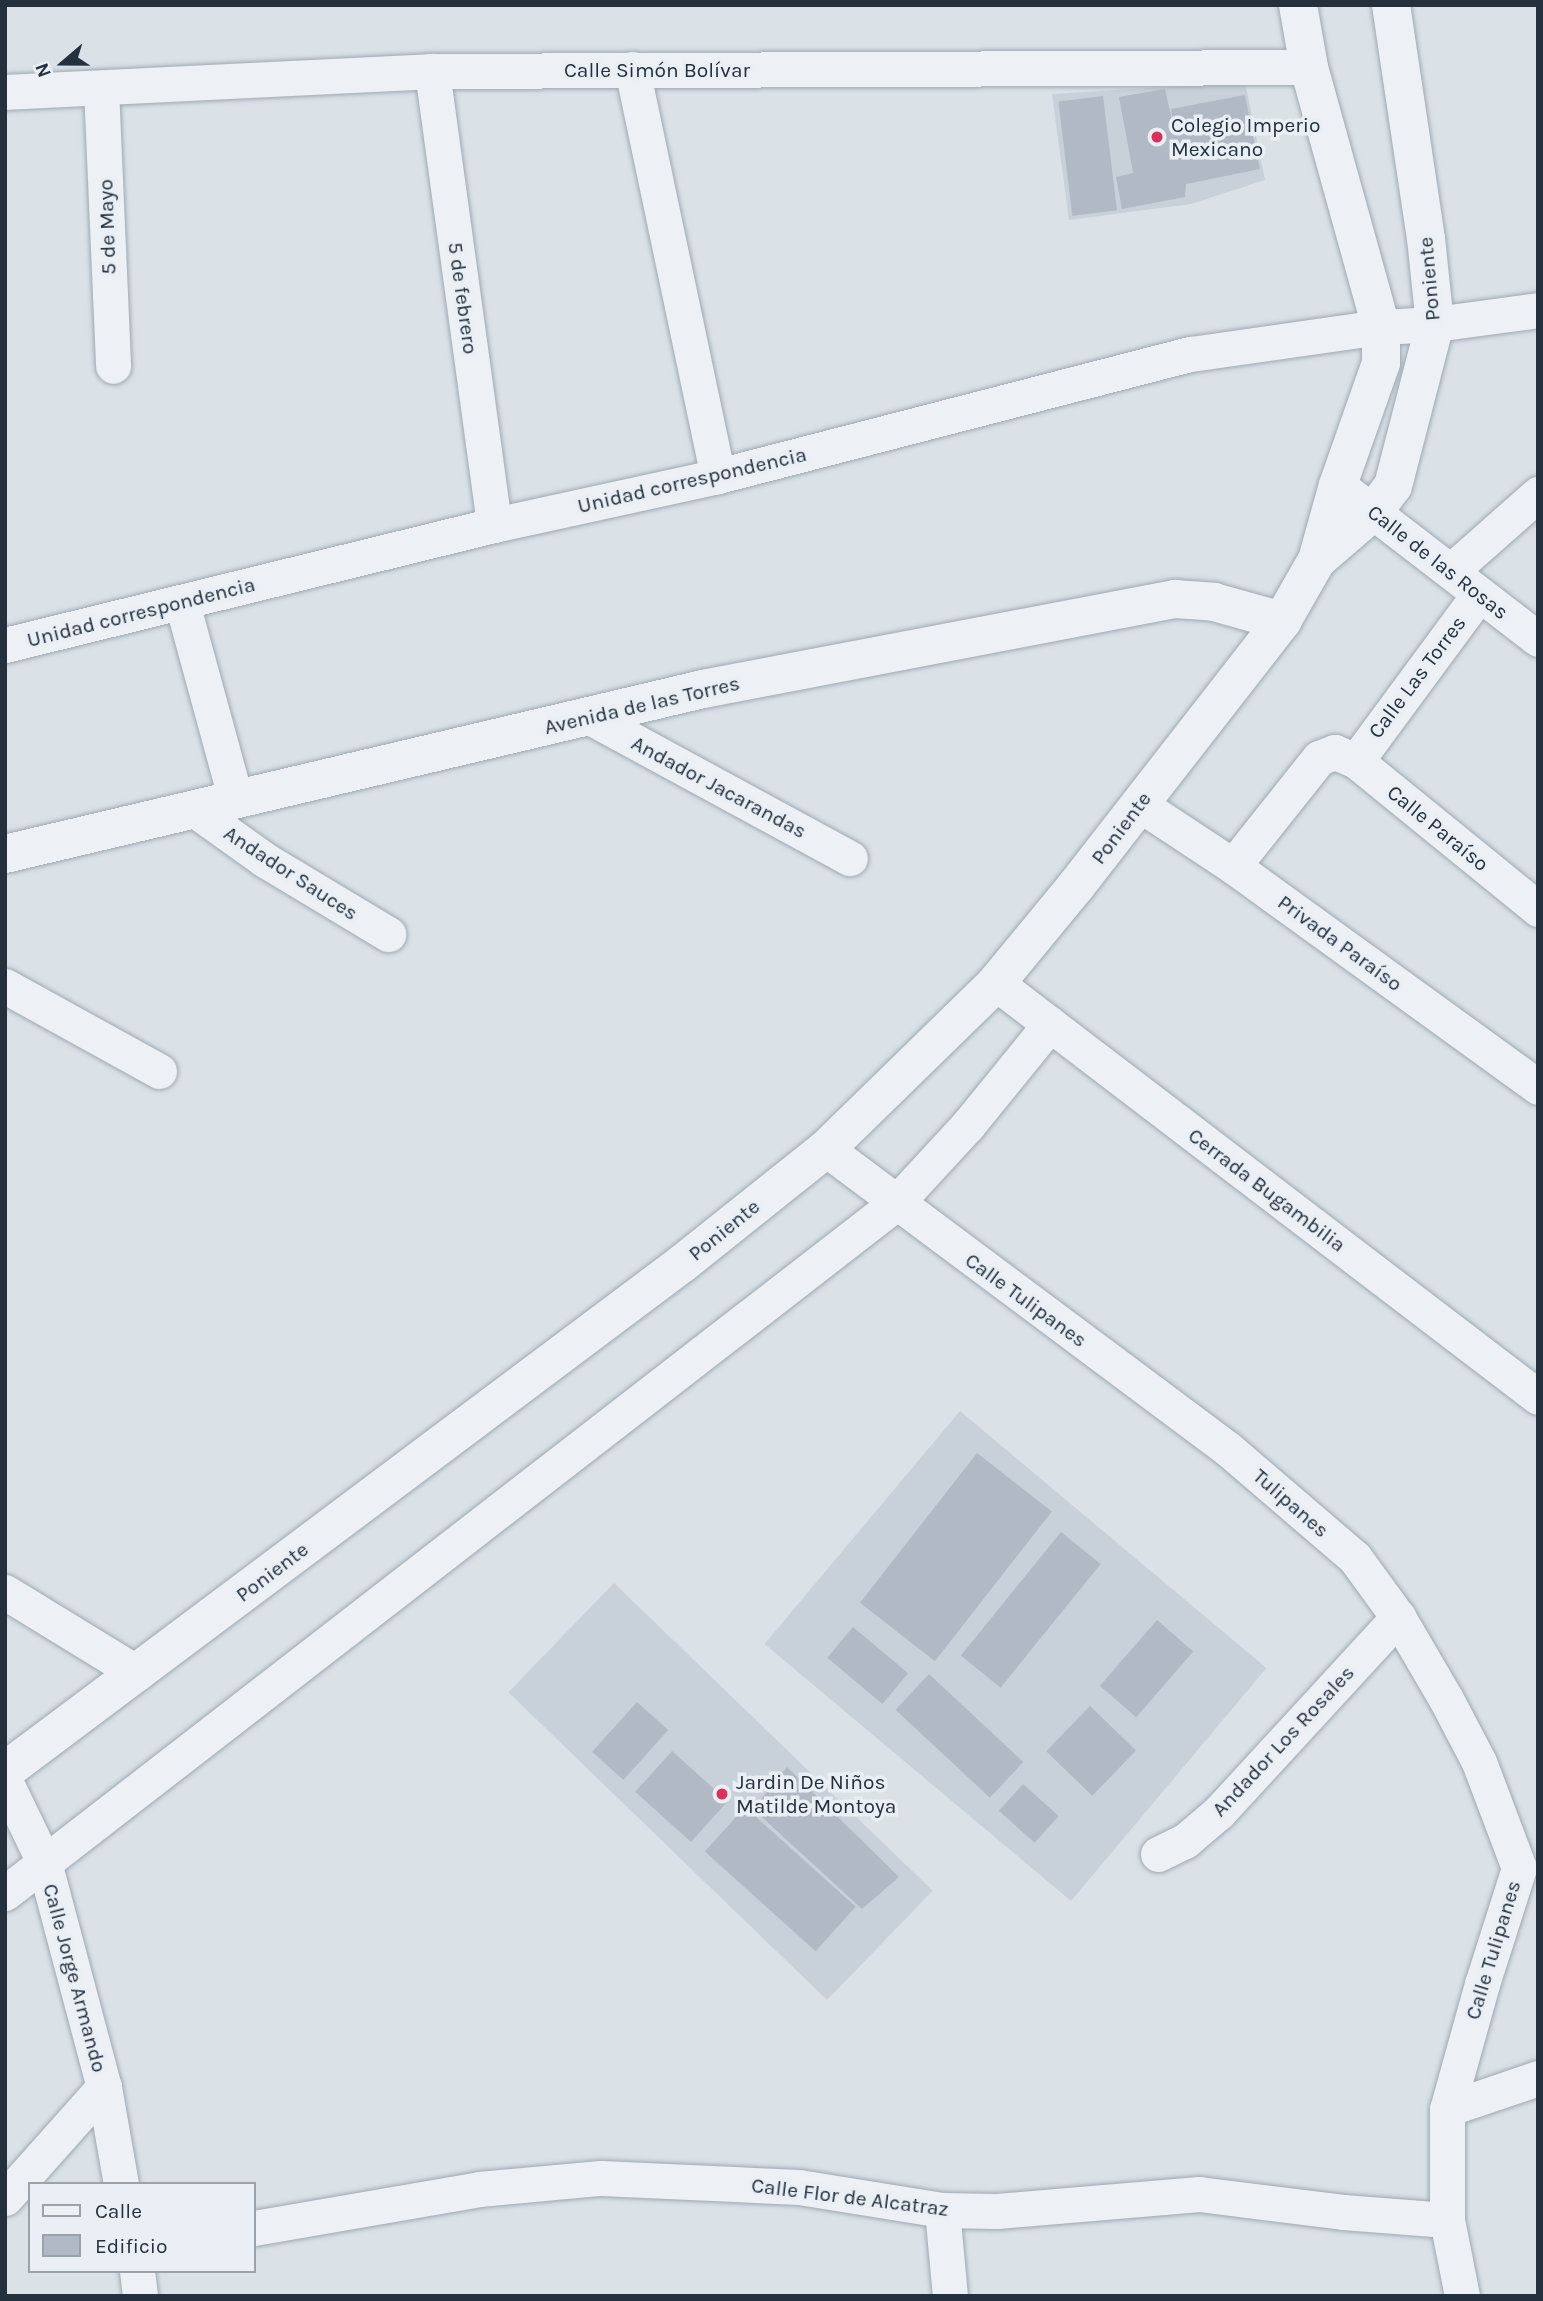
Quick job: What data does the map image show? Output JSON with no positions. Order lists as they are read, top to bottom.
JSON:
{
  "streets": {
    "street": [
      "Calle Simón Bolívar",
      "5 de Mayo",
      "Poniente",
      "5 de febrero",
      "Unidad correspondencia",
      "Calle de las Rosas",
      "Calle Las Torres",
      "Avenida de las Torres",
      "Andador Jacarandas",
      "Calle Paraíso",
      "Andador Sauces",
      "Privada Paraíso",
      "Cerrada Bugambilia",
      "Calle Tulipanes",
      "Tulipanes",
      "Andador Los Rosales",
      "Calle Jorge Armando",
      "Calle Flor de Alcatraz"
    ]
  },
  "crossings": [
    ["Calle Simón Bolívar", "5 de Mayo"],
    ["Calle Simón Bolívar", "Poniente"],
    ["Calle Simón Bolívar", "5 de febrero"],
    ["Poniente", "Unidad correspondencia"],
    ["Poniente", "Calle de las Rosas"],
    ["Poniente", "Avenida de las Torres"],
    ["Poniente", "Privada Paraíso"],
    ["Poniente", "Cerrada Bugambilia"],
    ["Poniente", "Calle Tulipanes"],
    ["5 de febrero", "Unidad correspondencia"],
    ["Calle de las Rosas", "Calle Las Torres"],
    ["Calle Las Torres", "Calle Paraíso"],
    ["Calle Las Torres", "Privada Paraíso"],
    ["Avenida de las Torres", "Andador Jacarandas"],
    ["Avenida de las Torres", "Andador Sauces"],
    ["Calle Tulipanes", "Tulipanes"],
    ["Calle Tulipanes", "Andador Los Rosales"],
    ["Calle Tulipanes", "Calle Flor de Alcatraz"]
  ],
  "places": ["Colegio Imperio Mexicano", "Jardin De Niños Matilde Montoya"],
  "legend": ["Calle", "Edificio"],
  "north": "left"
}
